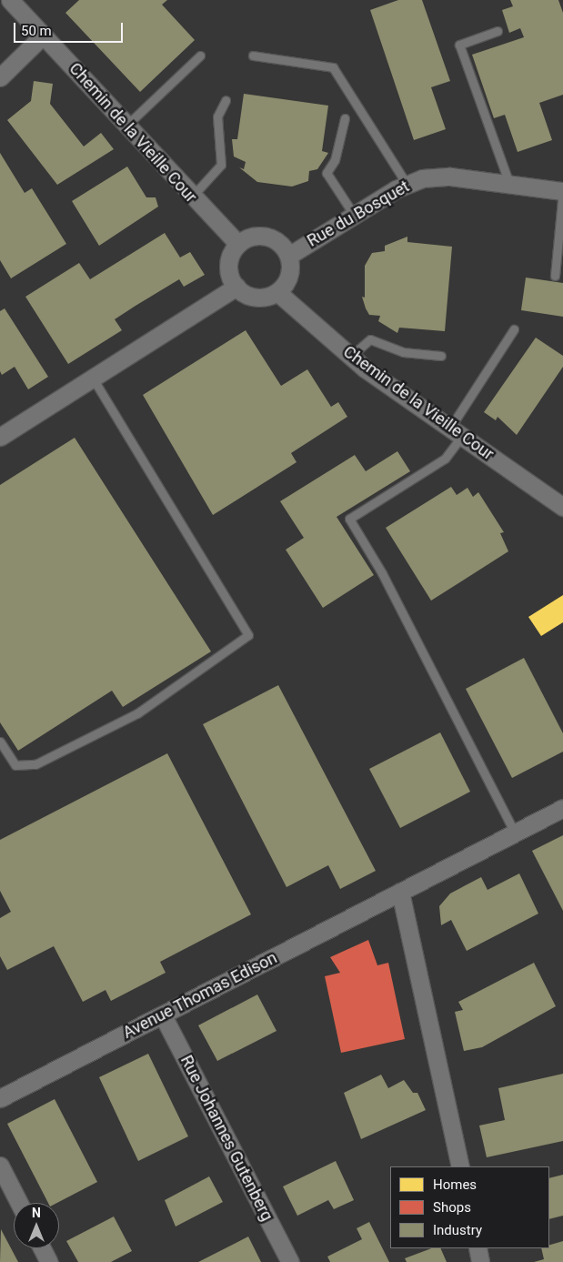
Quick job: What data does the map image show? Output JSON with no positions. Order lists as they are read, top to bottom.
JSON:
{
  "streets": {
    "street": [
      "Chemin de la Vieille Cour",
      "Rue du Bosquet",
      "Avenue Thomas Edison",
      "Rue Johannes Gutenberg"
    ]
  },
  "crossings": [
    ["Chemin de la Vieille Cour", "Rue du Bosquet"],
    ["Avenue Thomas Edison", "Rue Johannes Gutenberg"]
  ],
  "legend": ["Homes", "Shops", "Industry"],
  "scale_bar": "50 m",
  "north": "top"
}
